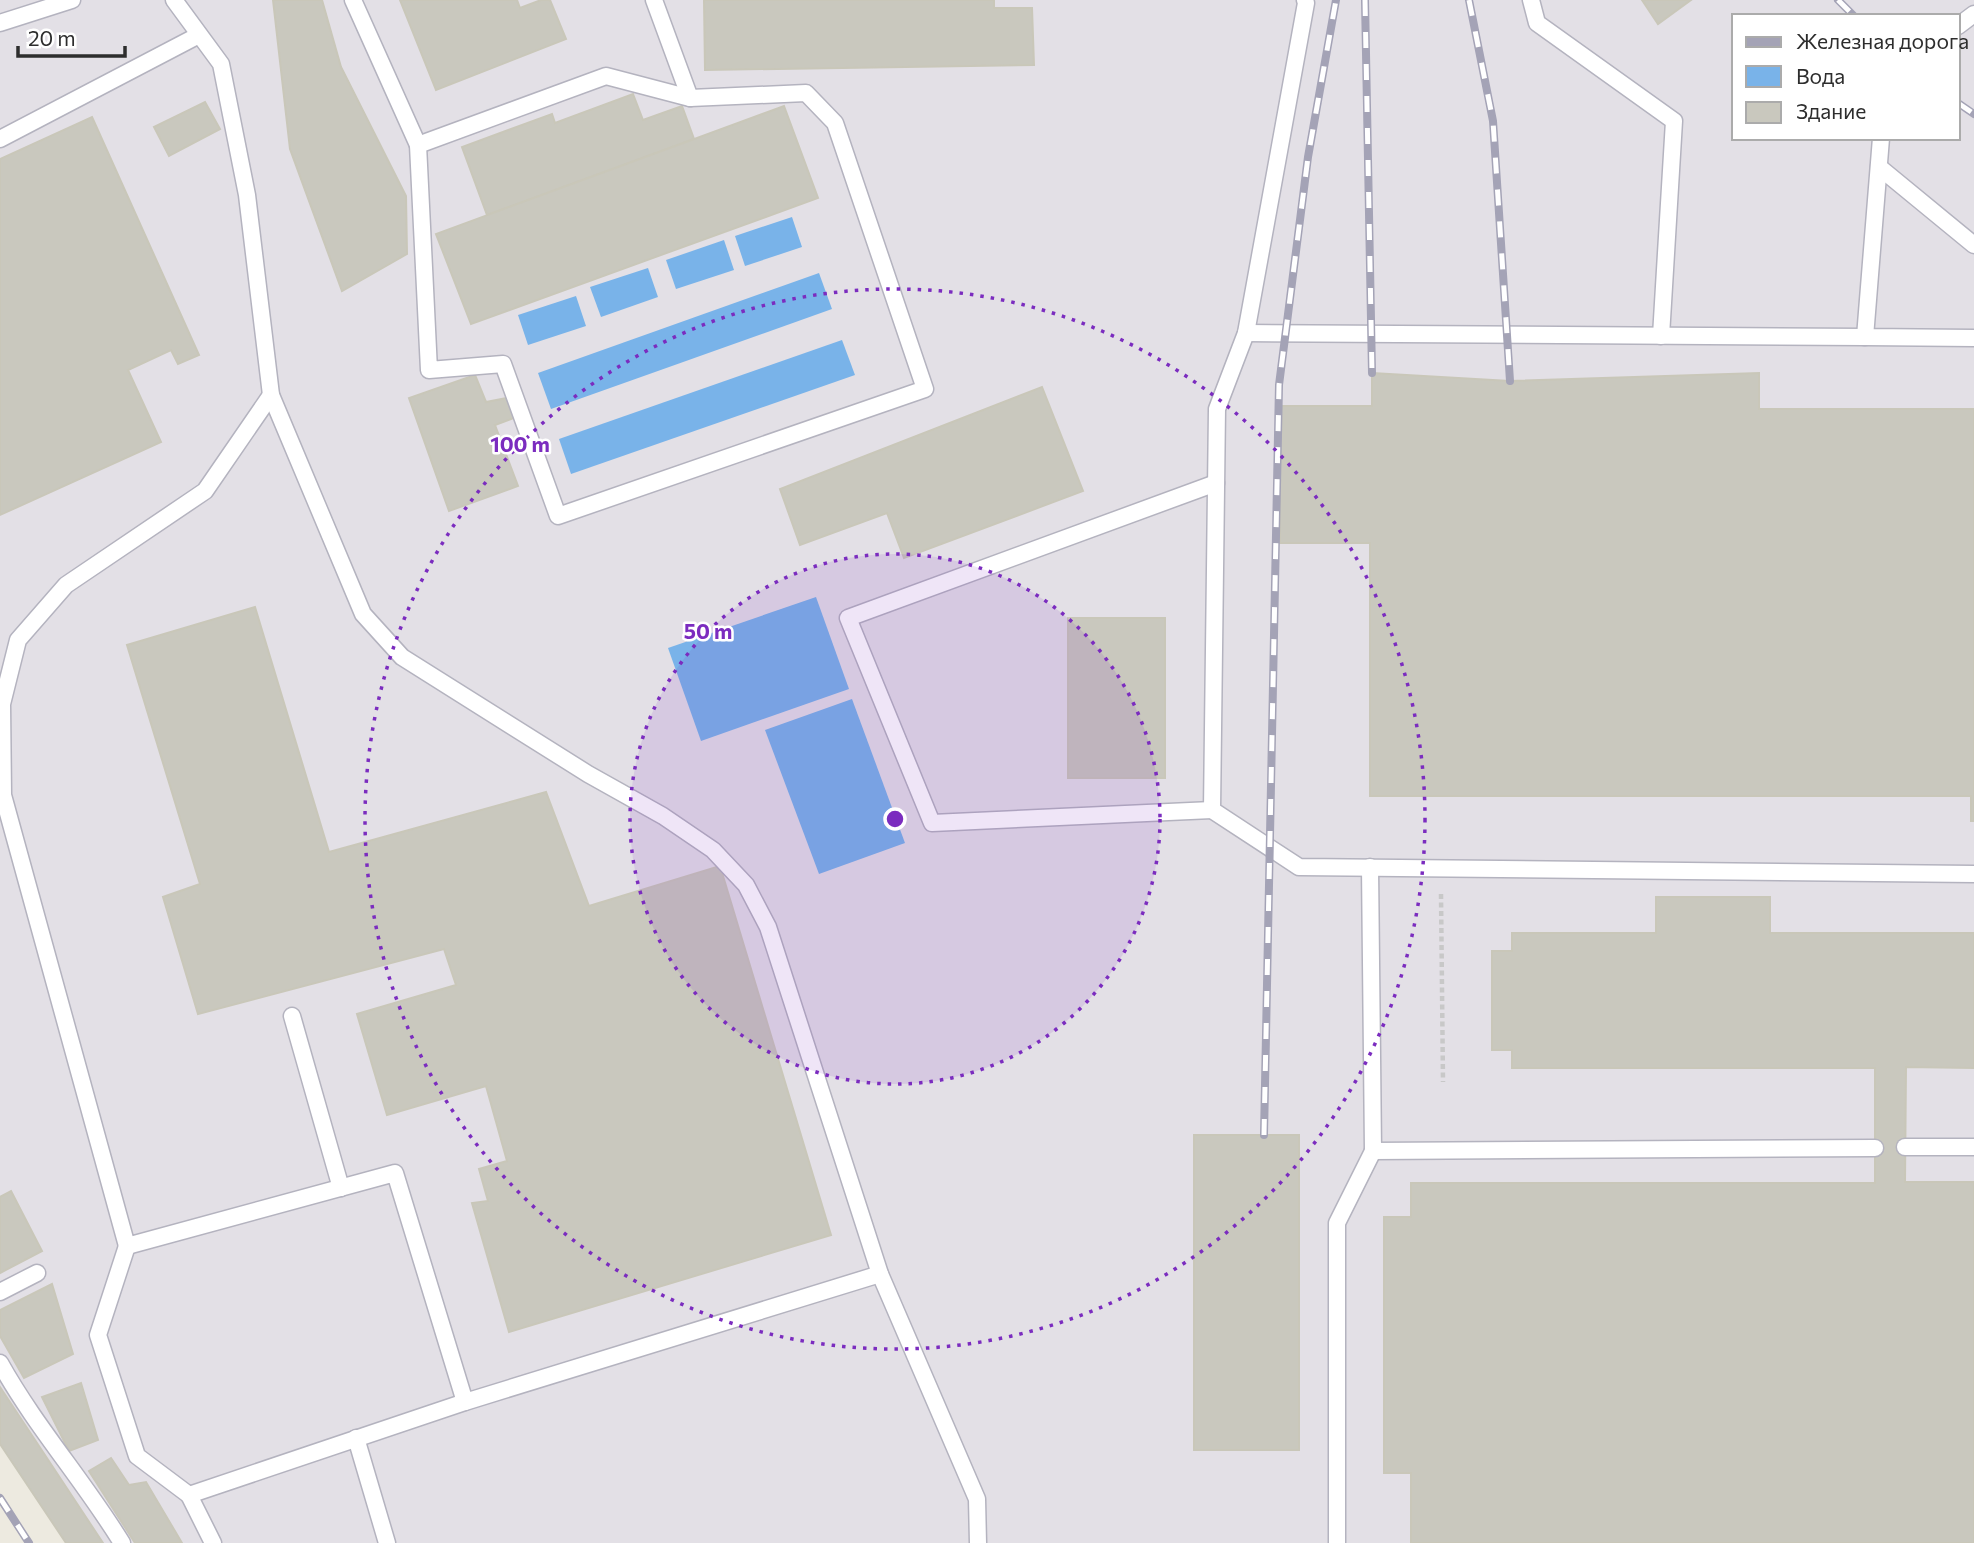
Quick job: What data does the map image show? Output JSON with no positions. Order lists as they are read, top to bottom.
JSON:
{
  "legend": ["Железная дорога", "Вода", "Здание"],
  "scale_bar": "20 m",
  "rings": ["100 m", "50 m"]
}
